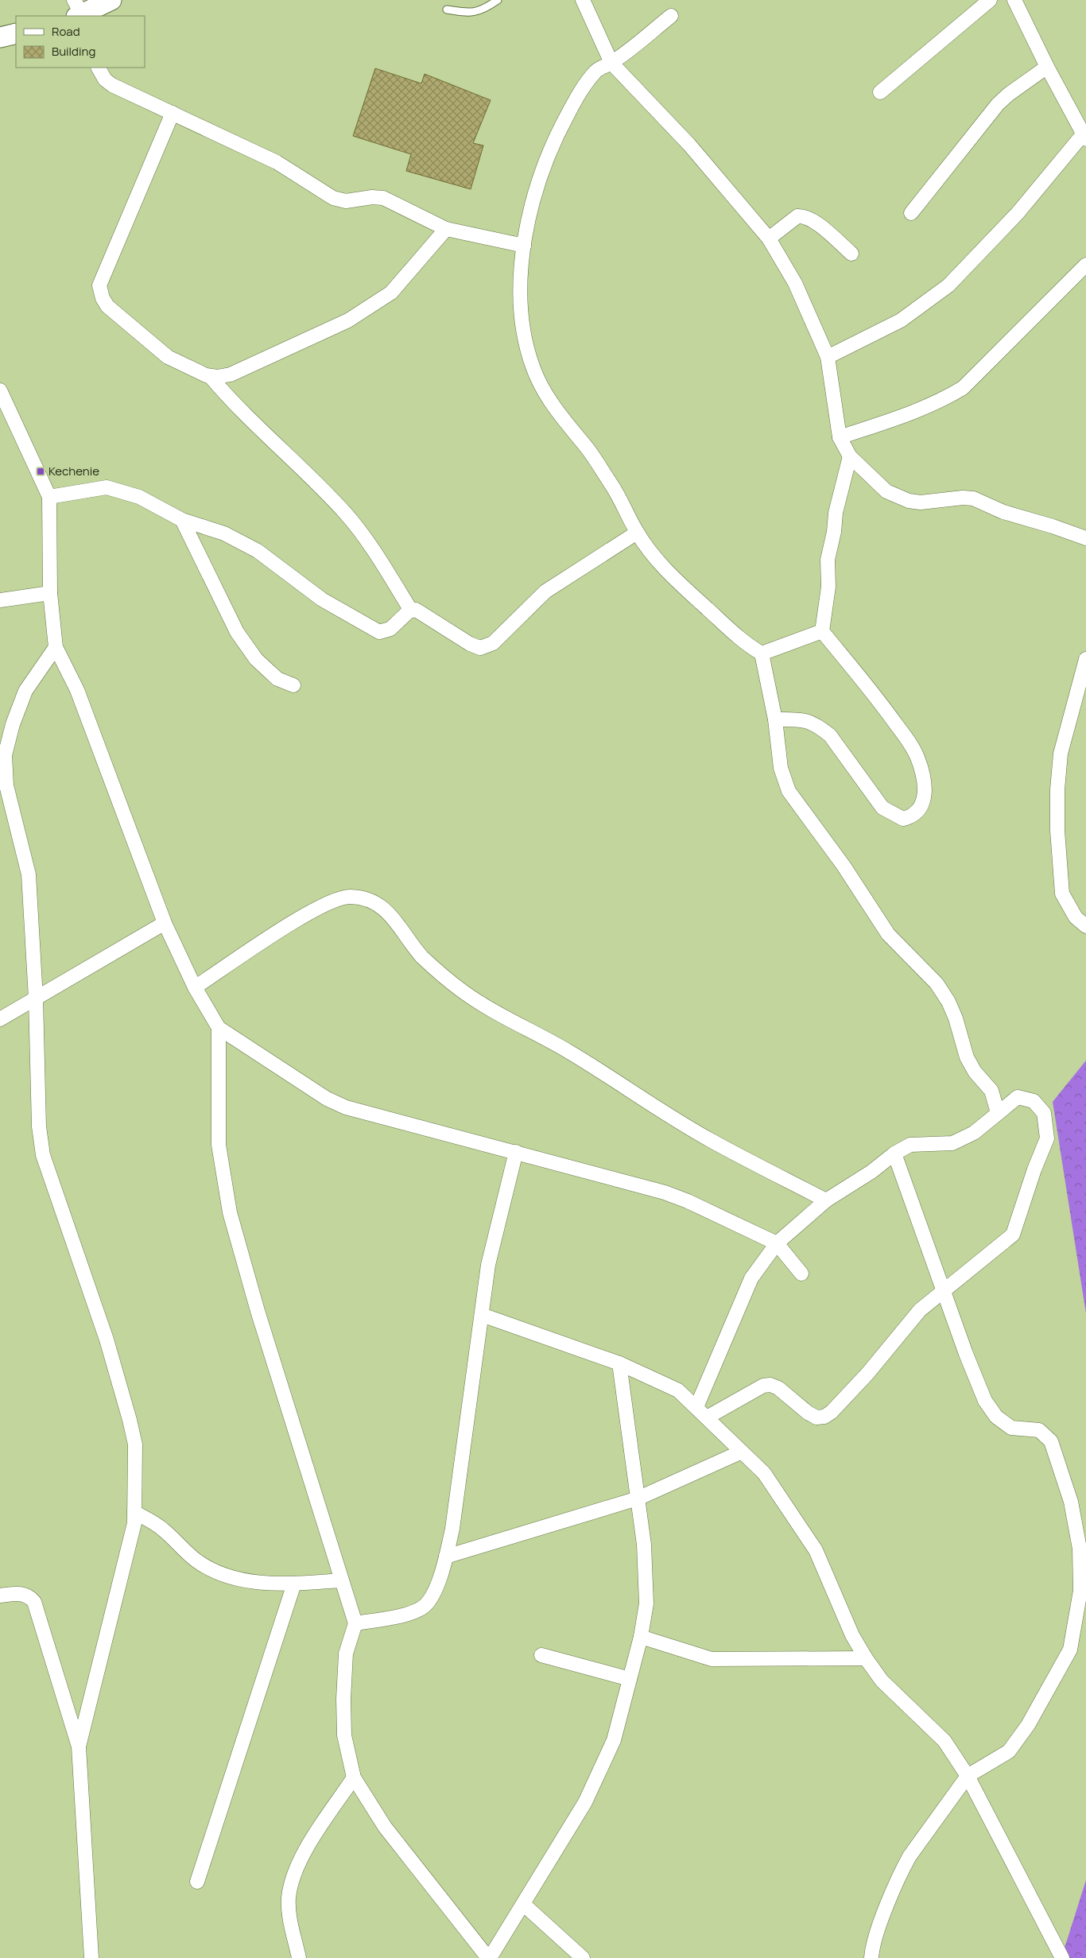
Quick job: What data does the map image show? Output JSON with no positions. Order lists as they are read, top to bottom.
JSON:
{
  "places": {
    "transit": ["Kechenie"]
  },
  "legend": ["Road", "Building"]
}
